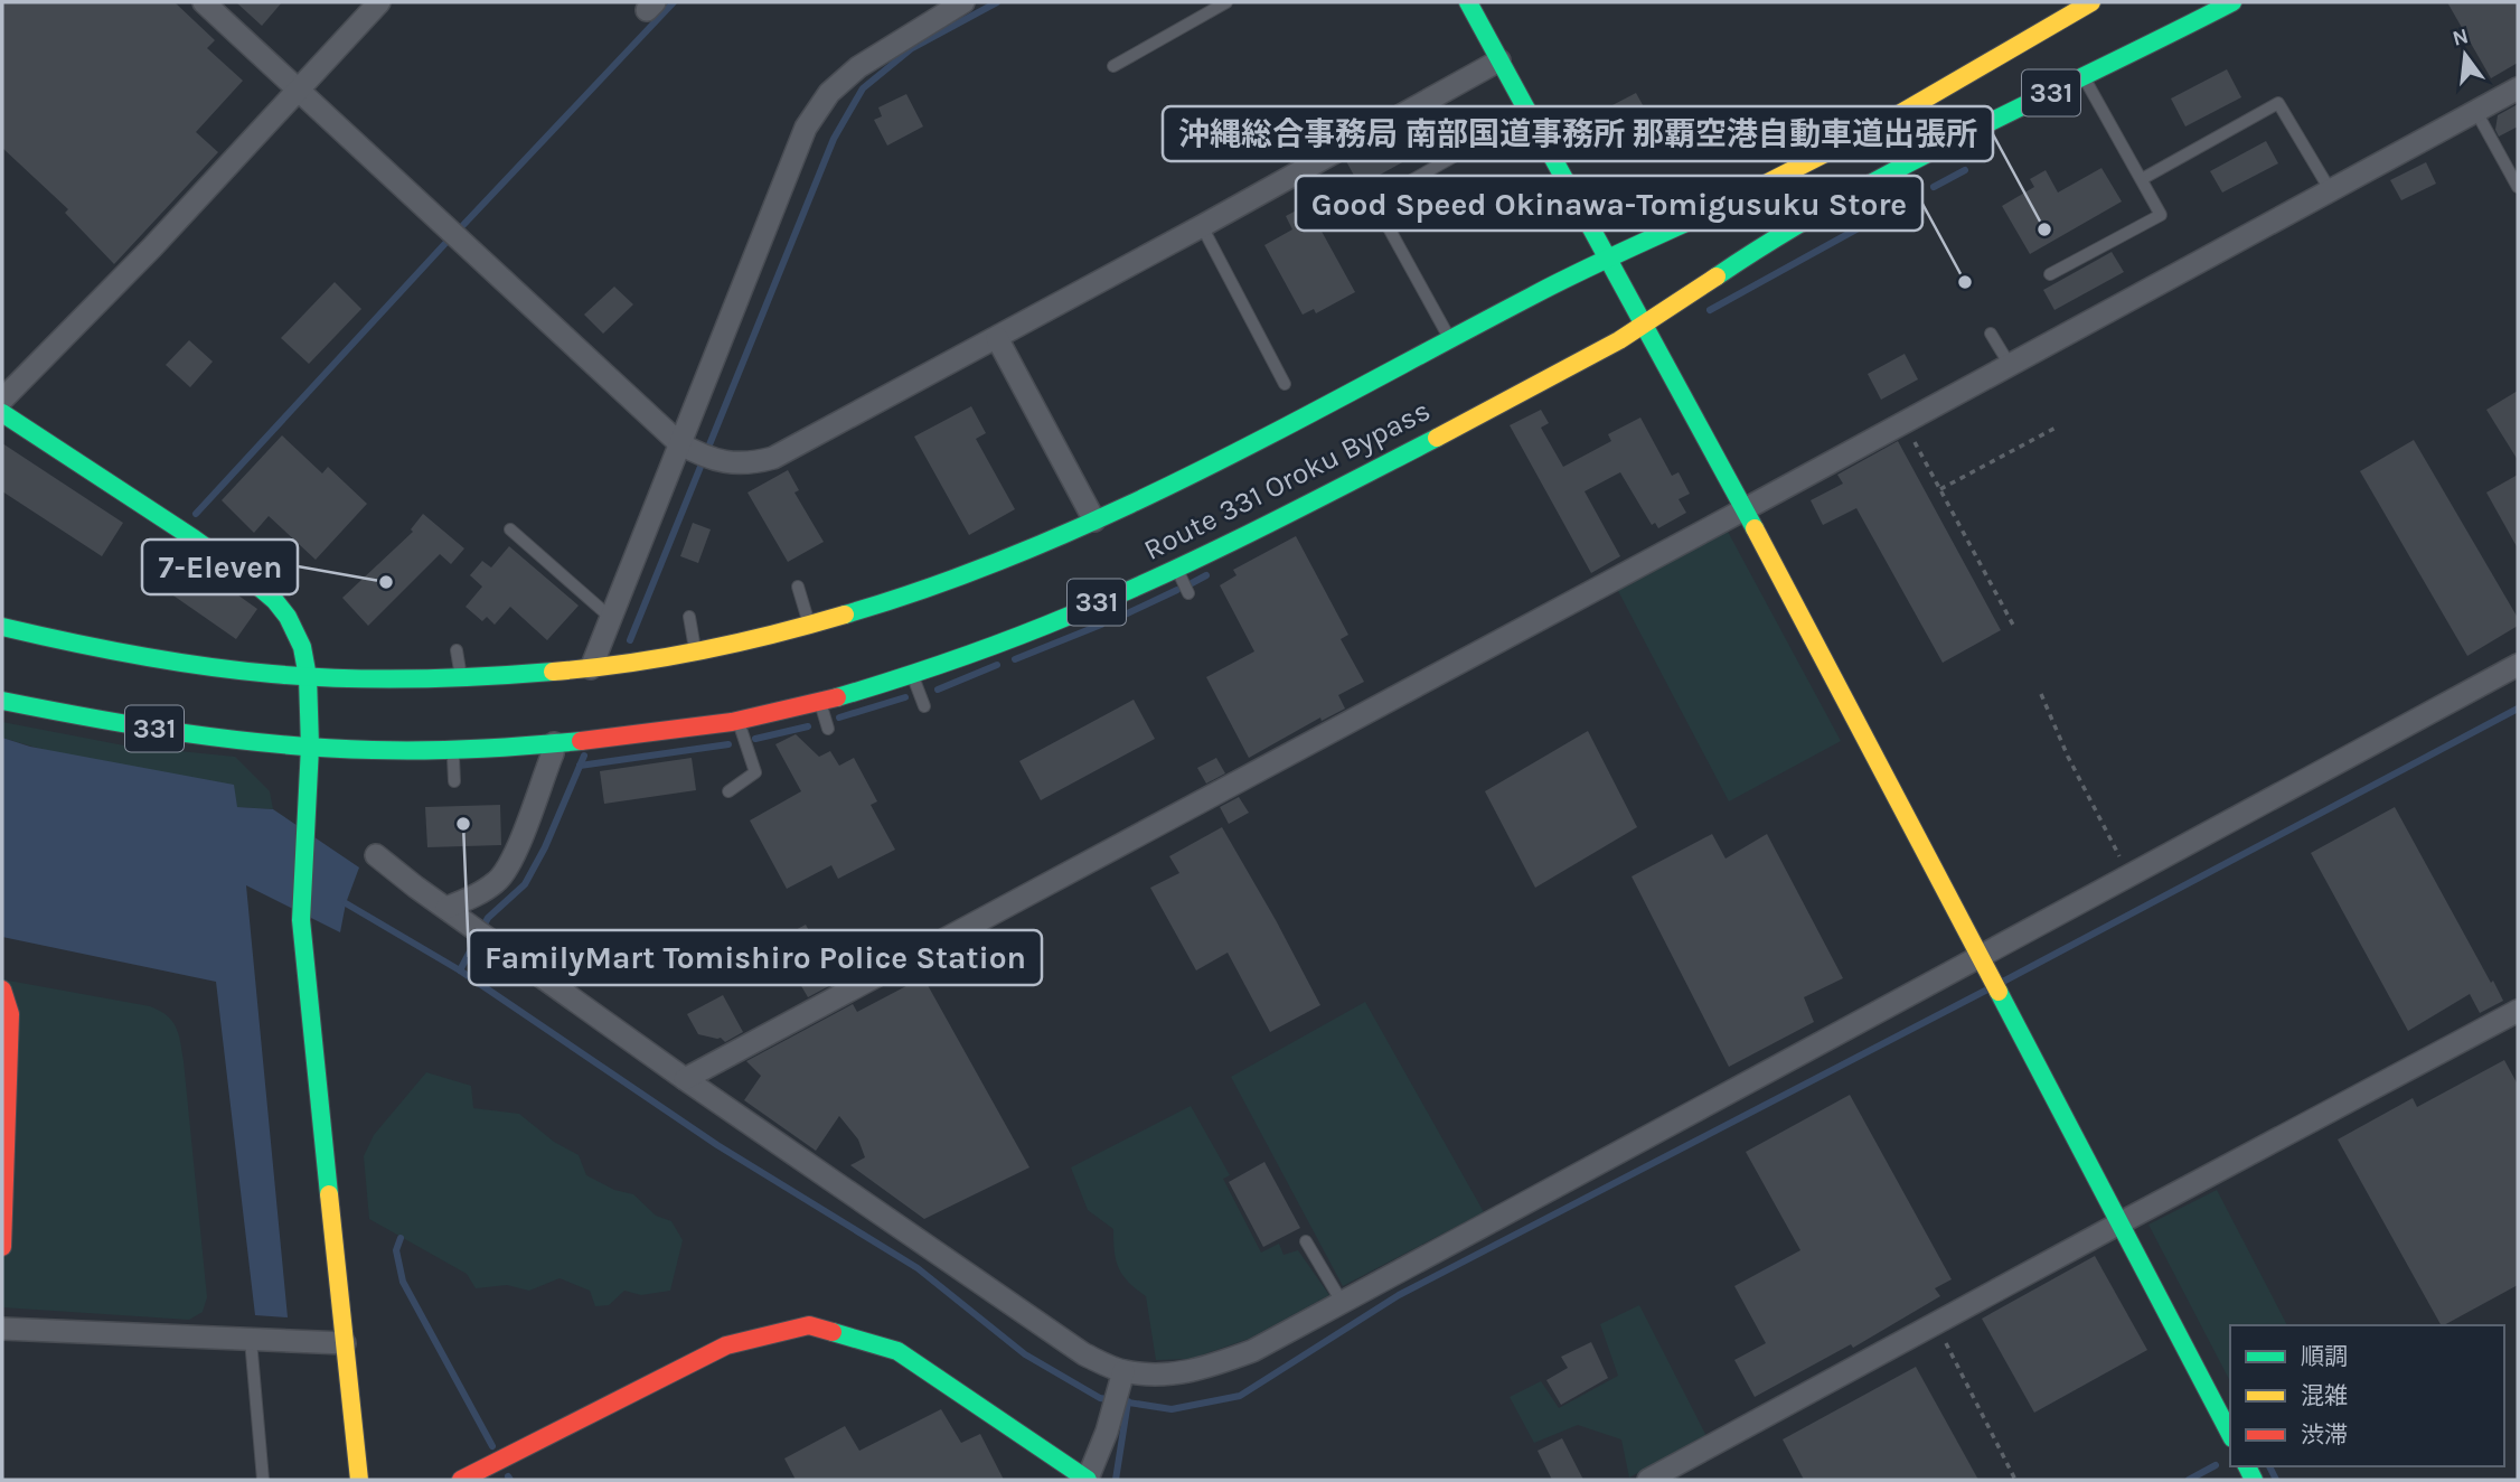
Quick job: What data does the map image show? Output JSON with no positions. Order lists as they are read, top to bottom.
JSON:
{
  "streets": {
    "main road": ["331", "Route 331 Oroku Bypass"]
  },
  "places": [
    "沖縄総合事務局 南部国道事務所 那覇空港自動車道出張所",
    "Good Speed Okinawa-Tomigusuku Store",
    "7-Eleven",
    "FamilyMart Tomishiro Police Station"
  ],
  "legend": ["順調", "混雑", "渋滞"],
  "north": "top"
}
